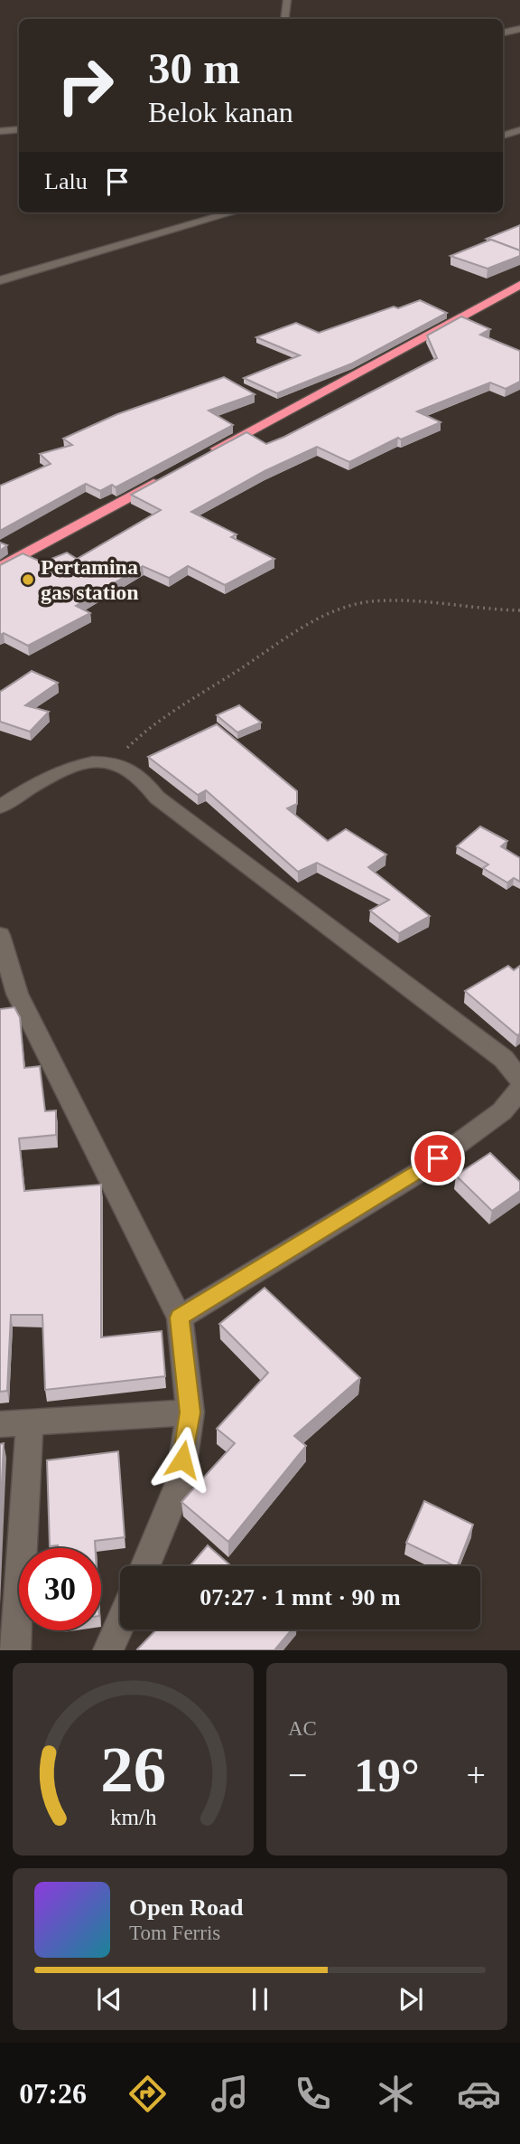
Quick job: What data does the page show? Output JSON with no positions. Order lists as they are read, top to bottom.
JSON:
{
  "places": ["Pertamina gas station"],
  "page": {
    "turn": ["30 m", "Belok kanan"],
    "then": "Lalu",
    "limit": "30",
    "trip": "07:27 · 1 mnt · 90 m",
    "tile": "AC",
    "heat": ["−", "19°", "+"],
    "song": ["Open Road", "Tom Ferris"],
    "tabs": "07:26",
    "gauge": ["26", "km/h"]
  }
}
